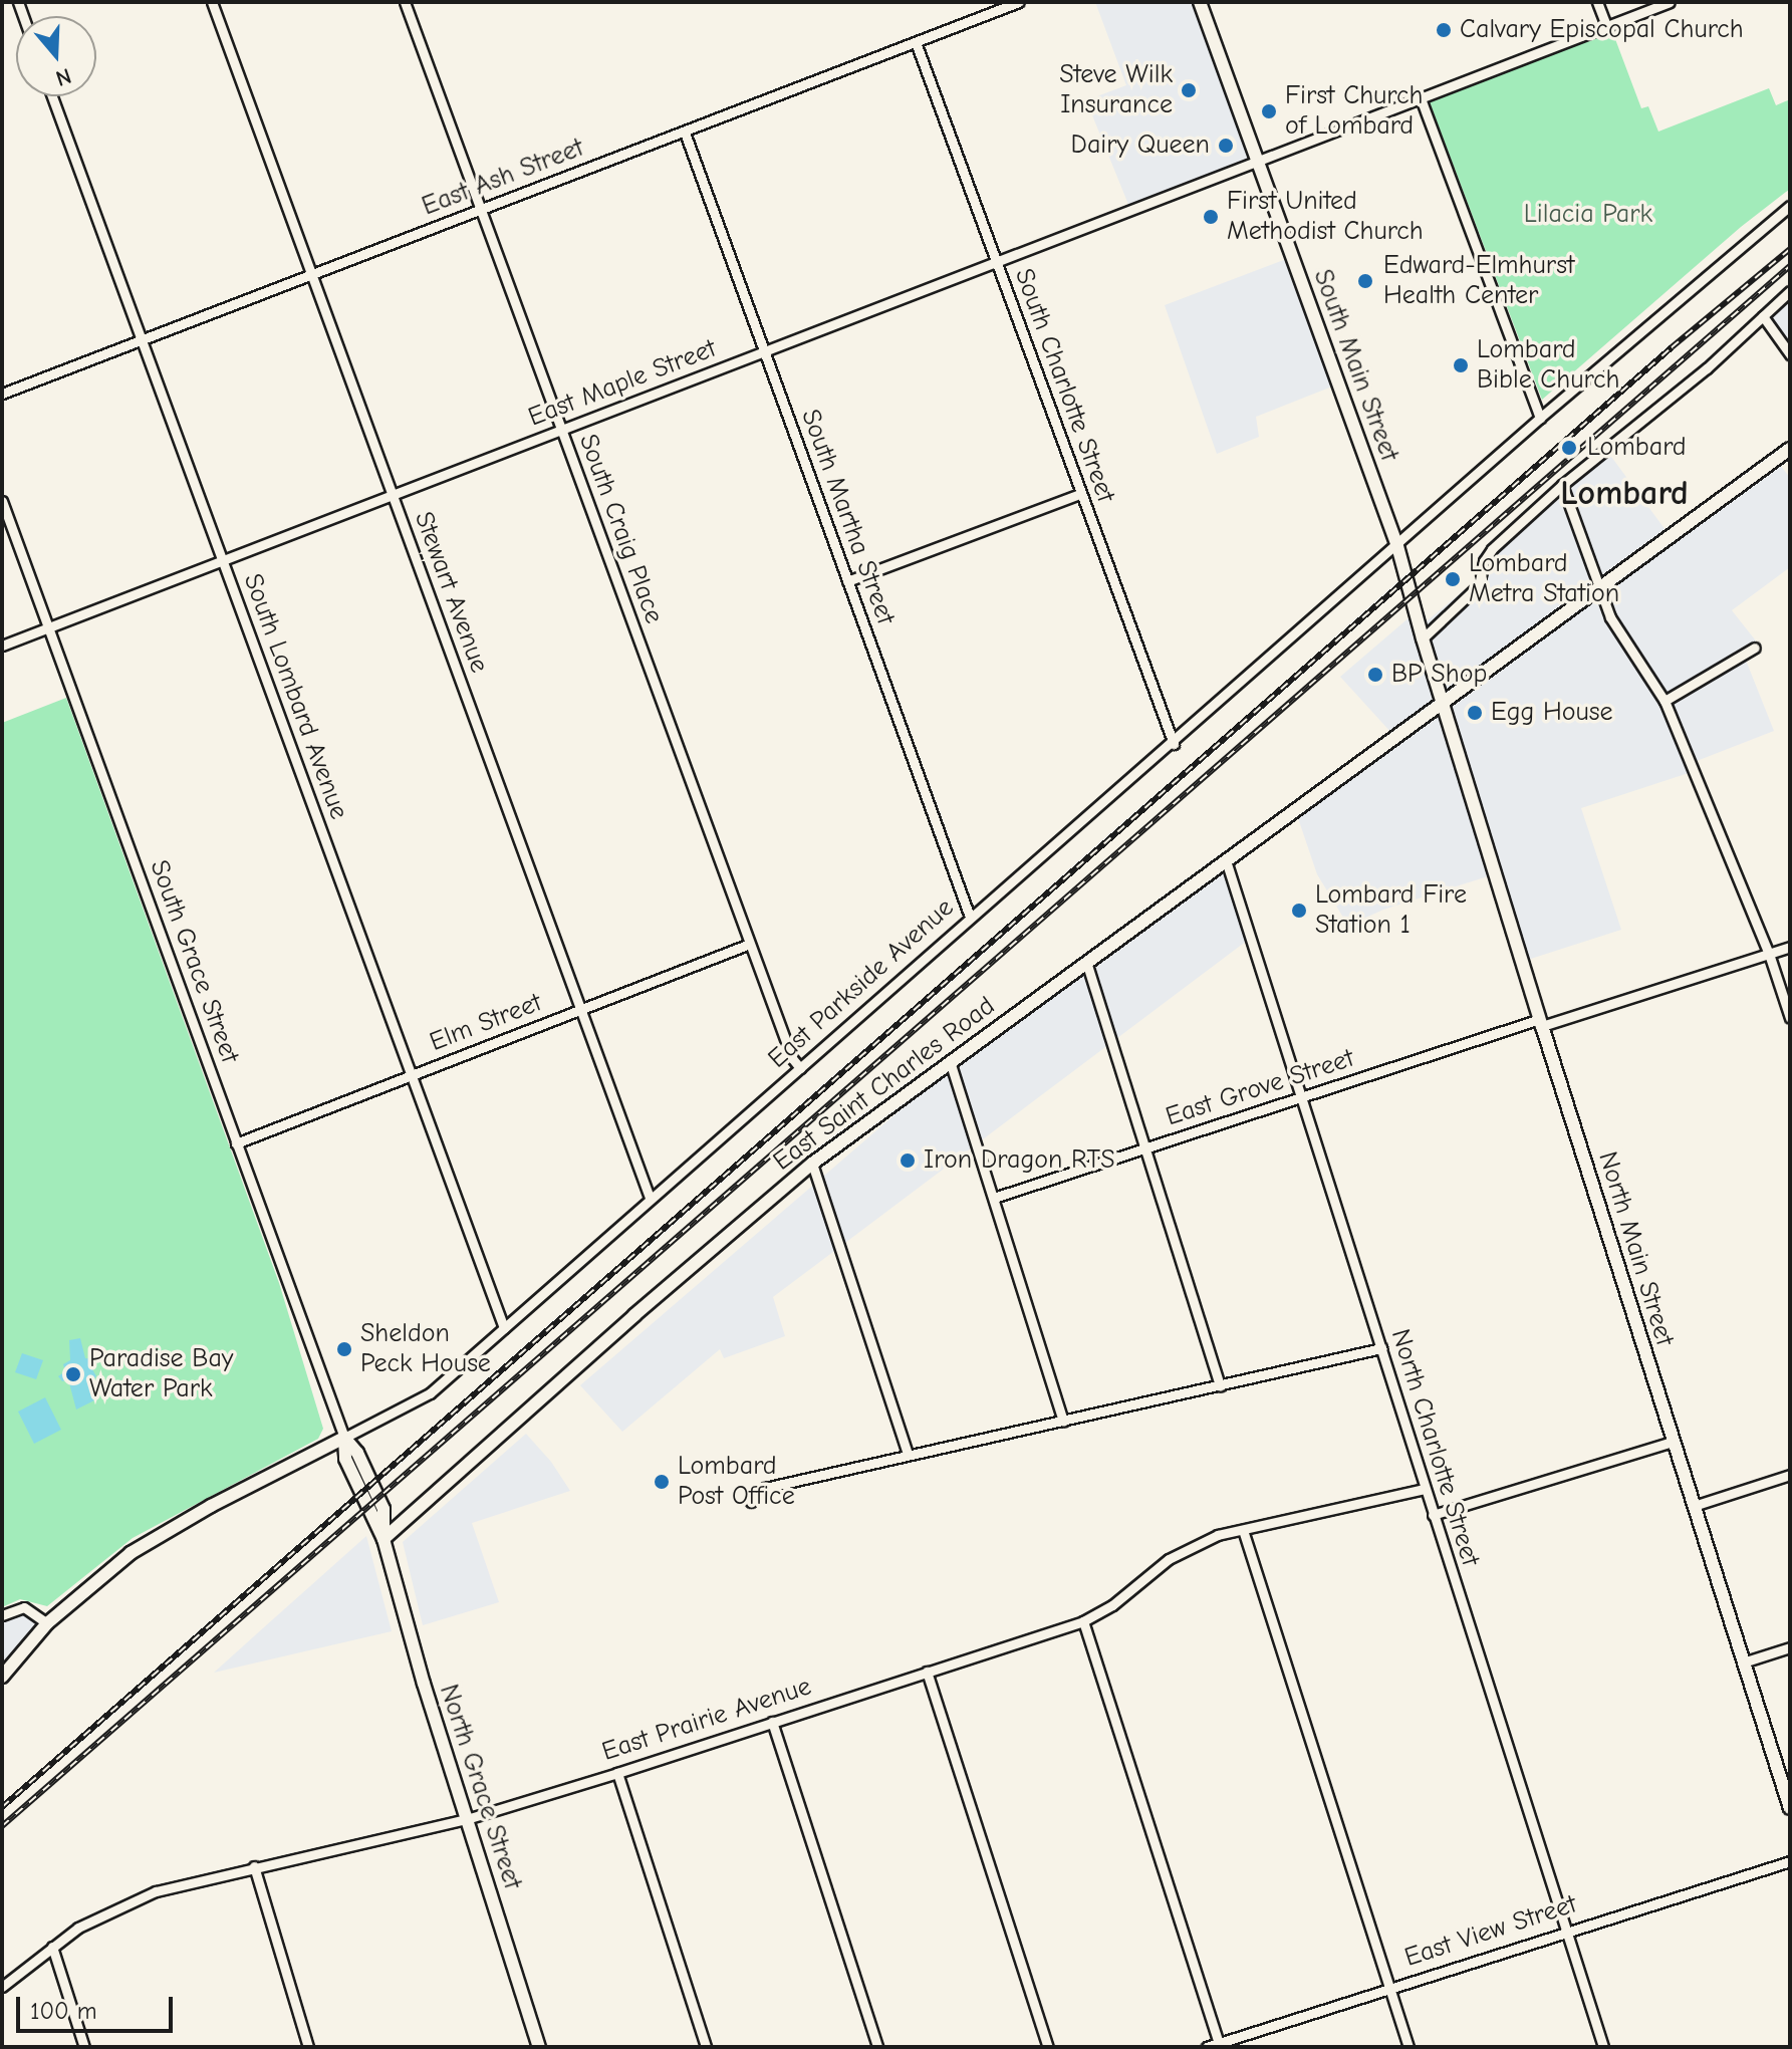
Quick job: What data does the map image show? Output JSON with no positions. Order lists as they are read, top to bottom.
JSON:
{
  "streets": {
    "main road": [
      "South Main Street",
      "East Saint Charles Road",
      "North Main Street",
      "North Grace Street"
    ],
    "street": [
      "East Ash Street",
      "East Maple Street",
      "South Charlotte Street",
      "South Martha Street",
      "South Craig Place",
      "Stewart Avenue",
      "South Lombard Avenue",
      "South Grace Street",
      "East Parkside Avenue",
      "Elm Street",
      "East Grove Street",
      "North Charlotte Street",
      "East Prairie Avenue",
      "East View Street"
    ]
  },
  "crossings": [
    ["East Ash Street", "South Charlotte Street"],
    ["East Ash Street", "South Martha Street"],
    ["East Ash Street", "South Craig Place"],
    ["East Ash Street", "Stewart Avenue"],
    ["East Ash Street", "South Lombard Avenue"],
    ["South Main Street", "East Maple Street"],
    ["South Main Street", "East Parkside Avenue"],
    ["South Main Street", "East Saint Charles Road"],
    ["South Main Street", "North Main Street"],
    ["East Maple Street", "South Charlotte Street"],
    ["East Maple Street", "South Martha Street"],
    ["East Maple Street", "South Craig Place"],
    ["East Maple Street", "Stewart Avenue"],
    ["East Maple Street", "South Lombard Avenue"],
    ["East Maple Street", "South Grace Street"],
    ["South Charlotte Street", "East Parkside Avenue"],
    ["South Martha Street", "East Parkside Avenue"],
    ["South Craig Place", "East Parkside Avenue"],
    ["South Craig Place", "Elm Street"],
    ["Stewart Avenue", "East Parkside Avenue"],
    ["Stewart Avenue", "Elm Street"],
    ["South Lombard Avenue", "East Parkside Avenue"],
    ["South Lombard Avenue", "Elm Street"],
    ["South Grace Street", "East Parkside Avenue"],
    ["South Grace Street", "Elm Street"],
    ["South Grace Street", "North Grace Street"],
    ["East Parkside Avenue", "North Grace Street"],
    ["East Saint Charles Road", "North Main Street"],
    ["East Saint Charles Road", "North Charlotte Street"],
    ["East Saint Charles Road", "North Grace Street"],
    ["East Grove Street", "North Main Street"],
    ["East Grove Street", "North Charlotte Street"],
    ["North Charlotte Street", "East Prairie Avenue"],
    ["North Charlotte Street", "East View Street"],
    ["East Prairie Avenue", "North Grace Street"]
  ],
  "districts": ["Lombard"],
  "parks": ["Lilacia Park"],
  "places": [
    "Calvary Episcopal Church",
    "Steve Wilk Insurance",
    "First Church of Lombard",
    "Dairy Queen",
    "First United Methodist Church",
    "Edward-Elmhurst Health Center",
    "Lombard Bible Church",
    "Lombard",
    "Lombard Metra Station",
    "BP Shop",
    "Egg House",
    "Lombard Fire Station 1",
    "Iron Dragon RTS",
    "Sheldon Peck House",
    "Paradise Bay Water Park",
    "Lombard Post Office"
  ],
  "scale_bar": "100 m",
  "north": "bottom"
}
